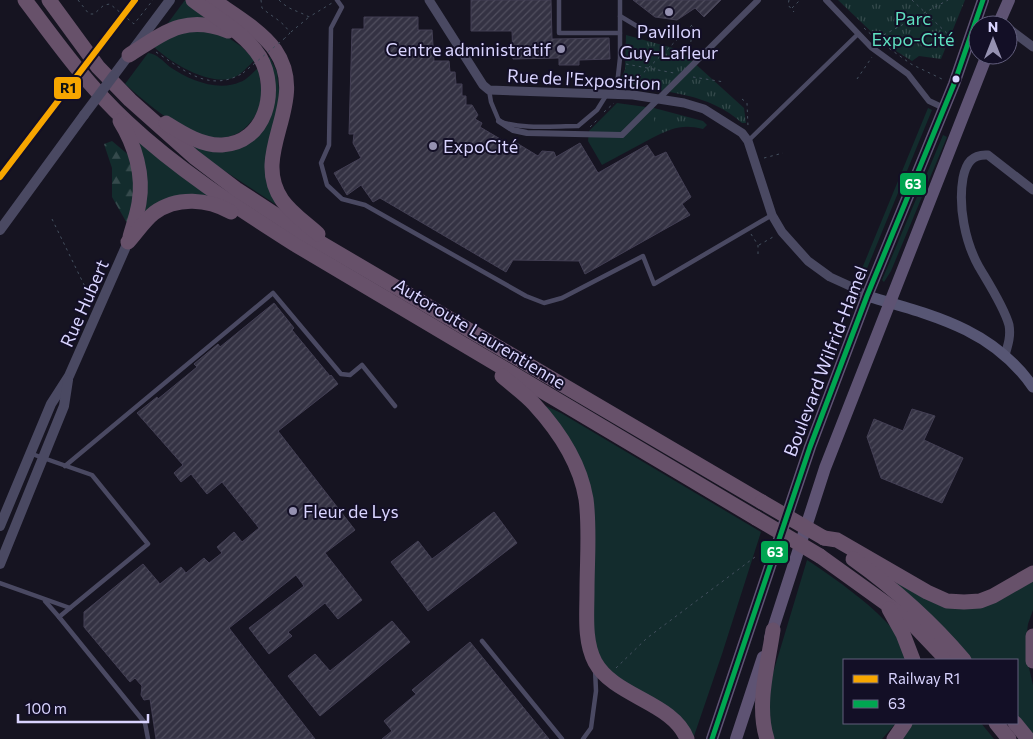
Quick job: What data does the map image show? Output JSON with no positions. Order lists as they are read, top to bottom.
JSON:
{
  "streets": {
    "highway": ["Autoroute Laurentienne"],
    "main road": ["Boulevard Wilfrid-Hamel"],
    "street": ["Rue de l'Exposition", "Rue Hubert"]
  },
  "parks": ["Parc Expo-Cité"],
  "places": [
    "Pavillon Guy-Lafleur",
    "Centre administratif",
    "ExpoCité",
    "Fleur de Lys"
  ],
  "lines": ["rail line R1", "transit line 63"],
  "legend": ["Railway R1", "63"],
  "scale_bar": "100 m",
  "north": "top"
}
